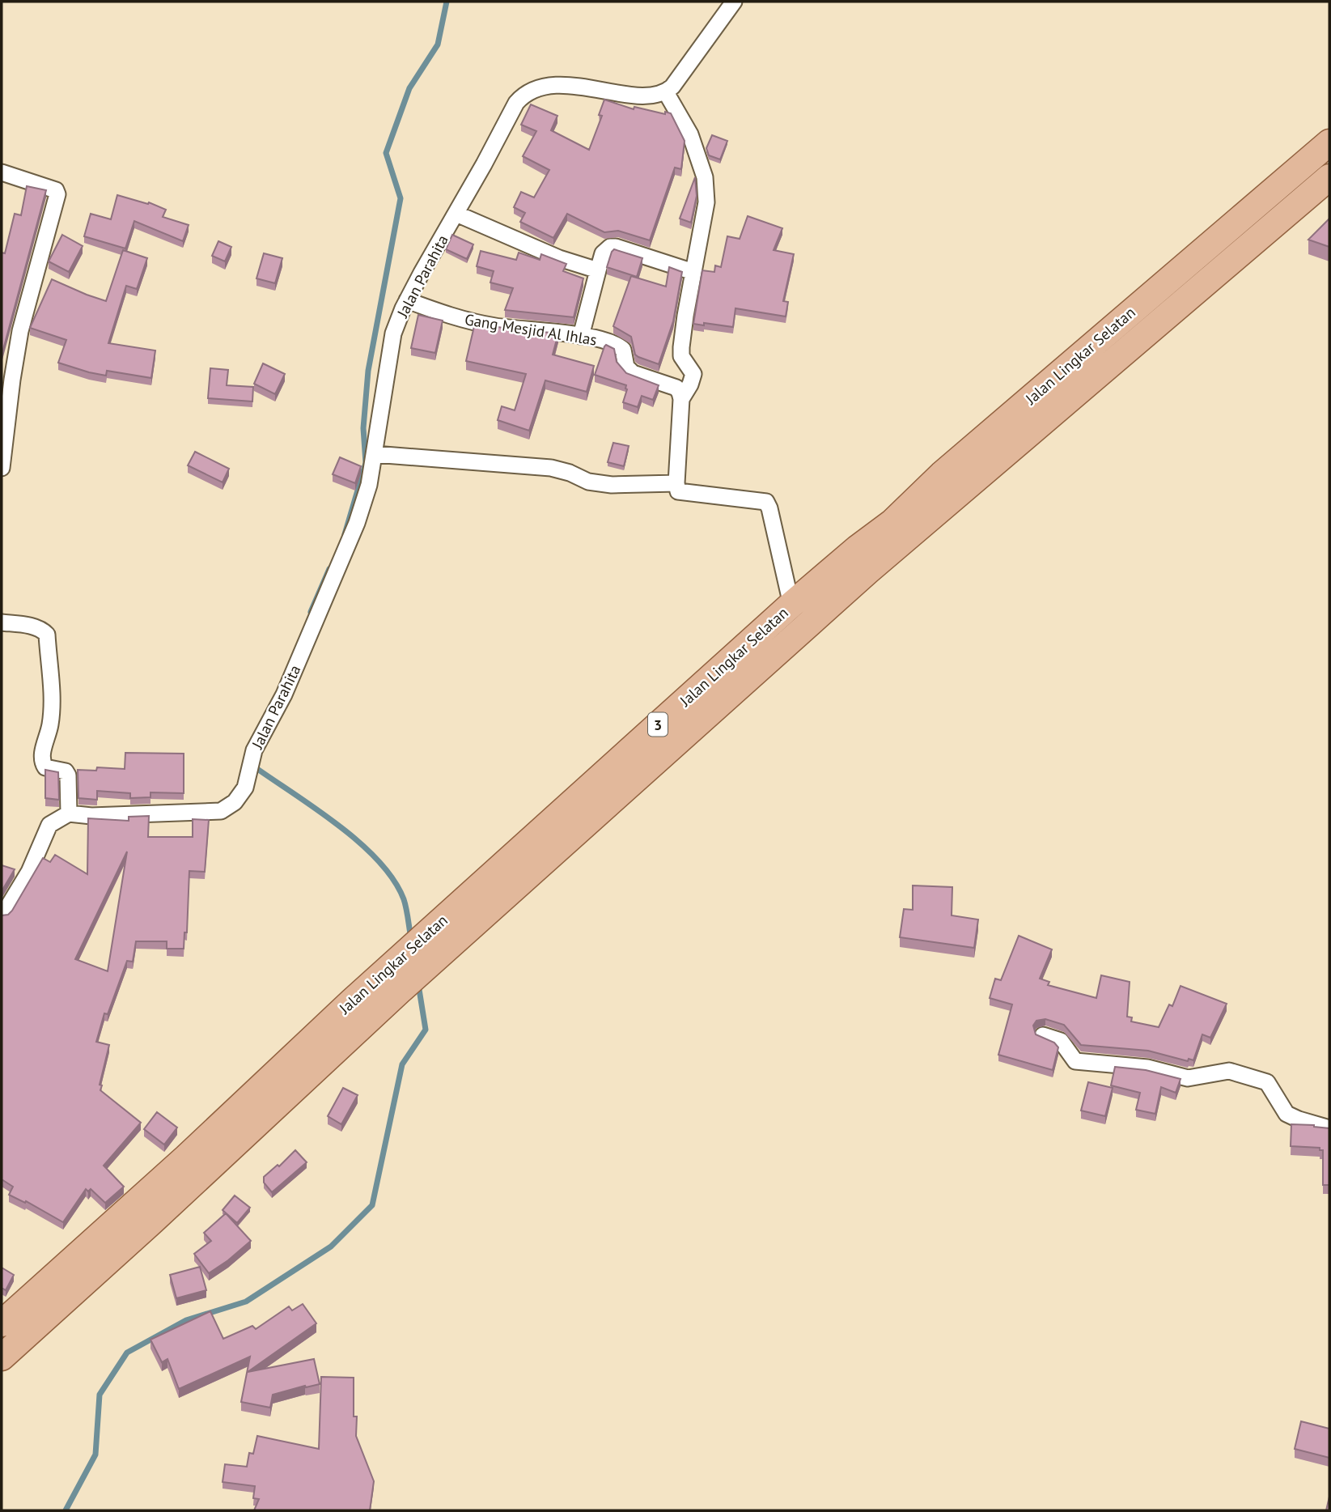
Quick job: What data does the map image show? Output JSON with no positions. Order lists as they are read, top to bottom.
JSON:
{
  "streets": {
    "main road": ["Jalan Lingkar Selatan", "3"],
    "street": ["Jalan Parahita", "Gang Mesjid Al Ihlas"]
  },
  "crossings": [
    ["Jalan Parahita", "Gang Mesjid Al Ihlas"]
  ]
}
